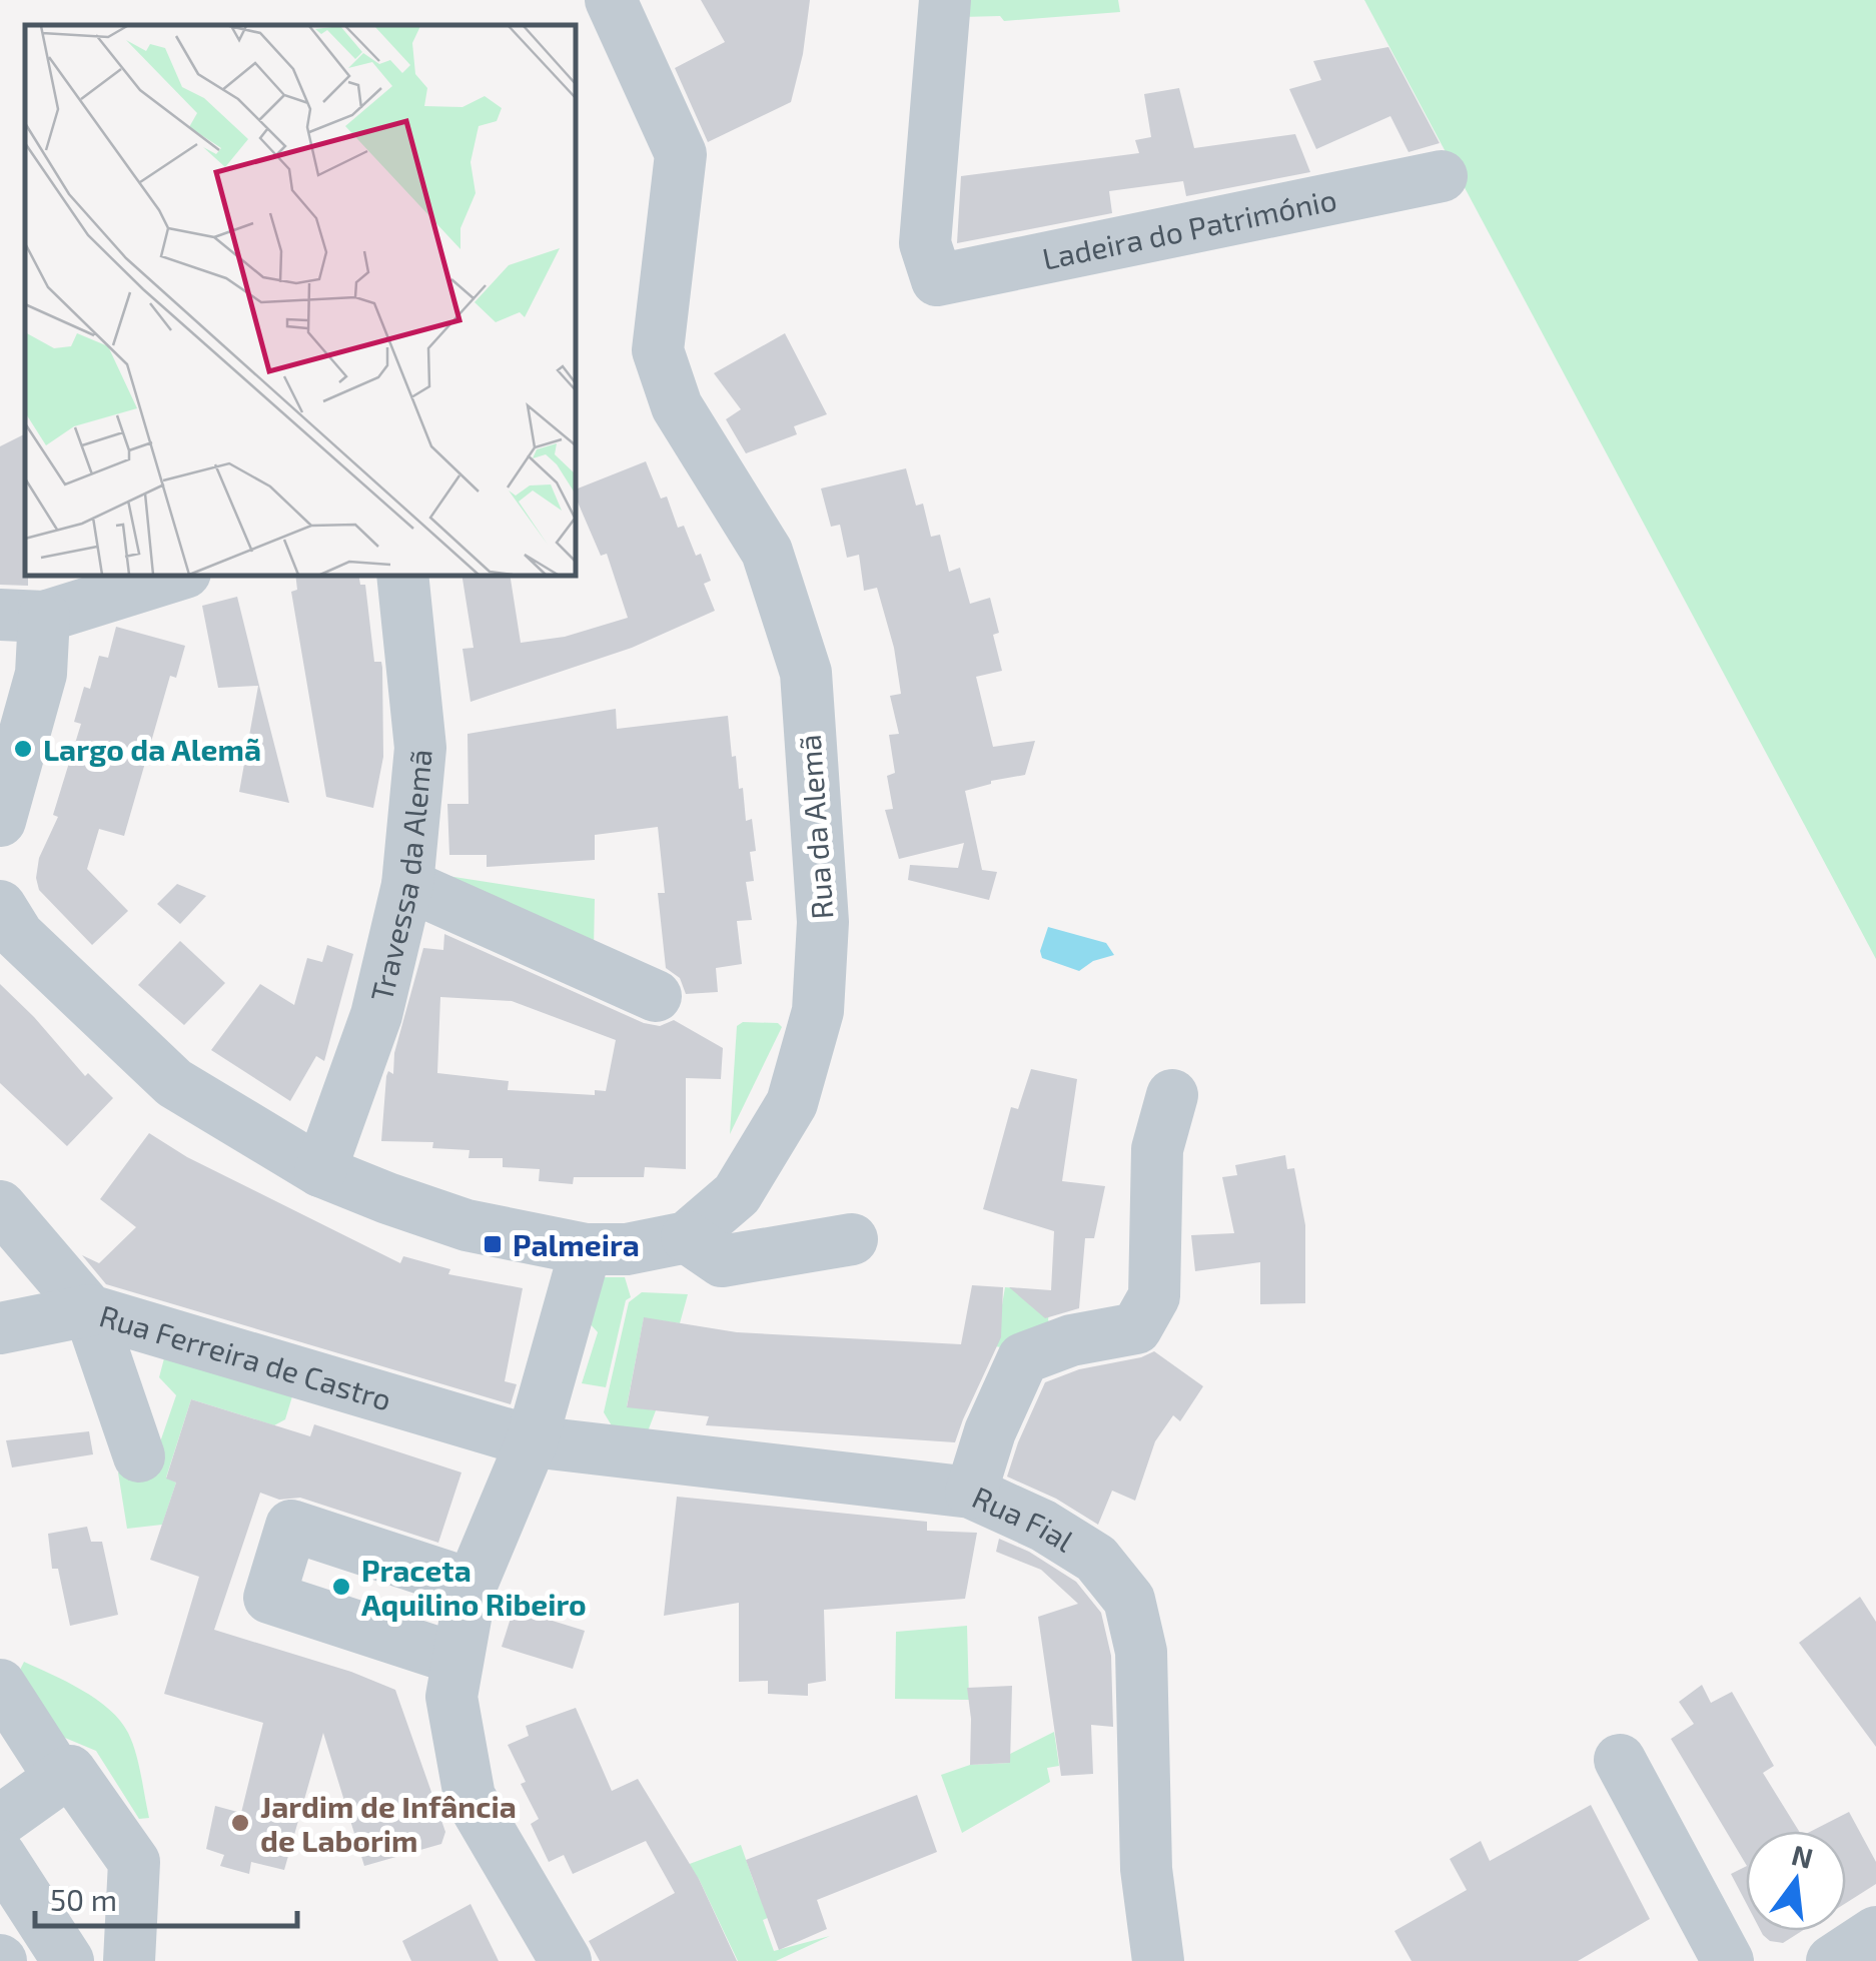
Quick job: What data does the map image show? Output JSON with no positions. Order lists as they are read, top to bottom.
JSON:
{
  "streets": {
    "street": [
      "Ladeira do Património",
      "Rua da Alemã",
      "Travessa da Alemã",
      "Rua Ferreira de Castro",
      "Rua Fial"
    ]
  },
  "crossings": [
    ["Rua da Alemã", "Travessa da Alemã"],
    ["Rua Ferreira de Castro", "Rua Fial"]
  ],
  "places": {
    "other": ["Largo da Alemã", "Praceta Aquilino Ribeiro", "Jardim de Infância de Laborim"],
    "transit": ["Palmeira"]
  },
  "scale_bar": "50 m",
  "north": "top"
}
